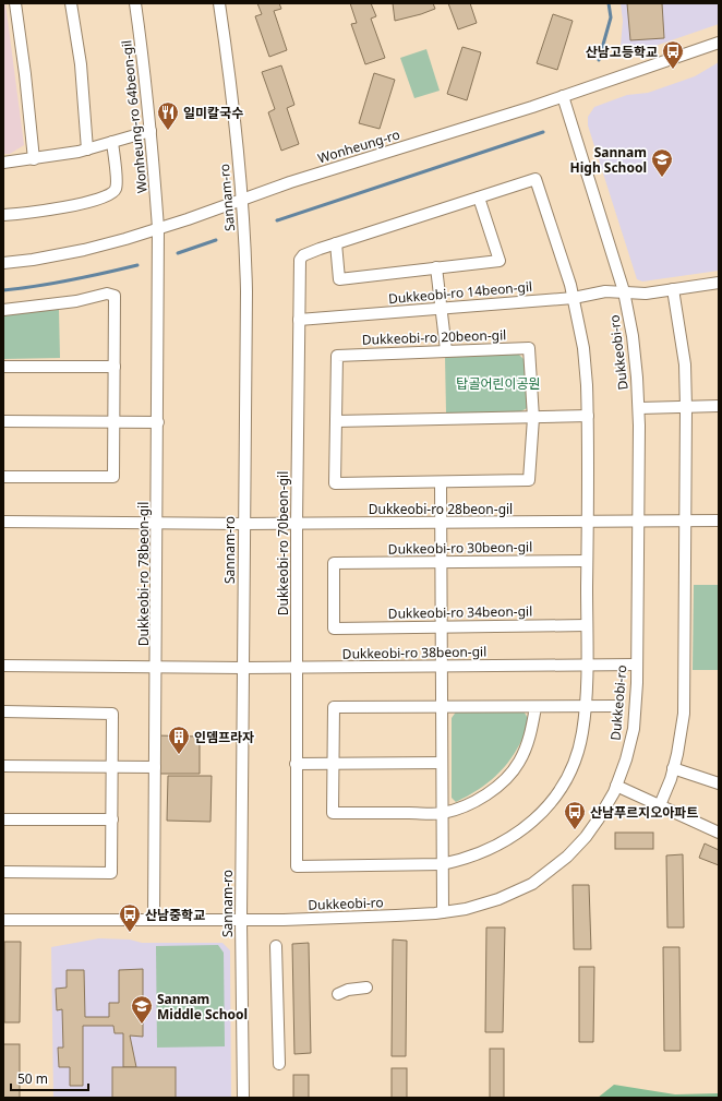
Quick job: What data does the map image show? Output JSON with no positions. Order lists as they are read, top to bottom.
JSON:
{
  "streets": {
    "street": [
      "Wonheung-ro 64beon-gil",
      "Wonheung-ro",
      "Sannam-ro",
      "Dukkeobi-ro 14beon-gil",
      "Dukkeobi-ro 20beon-gil",
      "Dukkeobi-ro",
      "Dukkeobi-ro 28beon-gil",
      "Dukkeobi-ro 70beon-gil",
      "Dukkeobi-ro 30beon-gil",
      "Dukkeobi-ro 78beon-gil",
      "Dukkeobi-ro 34beon-gil",
      "Dukkeobi-ro 38beon-gil"
    ]
  },
  "crossings": [
    ["Wonheung-ro 64beon-gil", "Wonheung-ro"],
    ["Wonheung-ro 64beon-gil", "Dukkeobi-ro 78beon-gil"],
    ["Wonheung-ro", "Sannam-ro"],
    ["Wonheung-ro", "Dukkeobi-ro"],
    ["Wonheung-ro", "Dukkeobi-ro 78beon-gil"],
    ["Sannam-ro", "Dukkeobi-ro"],
    ["Sannam-ro", "Dukkeobi-ro 28beon-gil"],
    ["Sannam-ro", "Dukkeobi-ro 38beon-gil"],
    ["Dukkeobi-ro 14beon-gil", "Dukkeobi-ro"],
    ["Dukkeobi-ro 14beon-gil", "Dukkeobi-ro 70beon-gil"],
    ["Dukkeobi-ro", "Dukkeobi-ro 28beon-gil"],
    ["Dukkeobi-ro", "Dukkeobi-ro 78beon-gil"],
    ["Dukkeobi-ro", "Dukkeobi-ro 38beon-gil"],
    ["Dukkeobi-ro 28beon-gil", "Dukkeobi-ro 70beon-gil"],
    ["Dukkeobi-ro 28beon-gil", "Dukkeobi-ro 78beon-gil"],
    ["Dukkeobi-ro 70beon-gil", "Dukkeobi-ro 38beon-gil"],
    ["Dukkeobi-ro 30beon-gil", "Dukkeobi-ro 34beon-gil"],
    ["Dukkeobi-ro 78beon-gil", "Dukkeobi-ro 38beon-gil"]
  ],
  "parks": ["탑골어린이공원"],
  "places": {
    "bus stop": ["산남고등학교", "산남푸르지오아파트", "산남중학교"],
    "restaurant": ["일미칼국수"],
    "school or university": ["Sannam High School", "Sannam Middle School"],
    "building": ["인뎀프라자"]
  },
  "scale_bar": "50 m"
}
